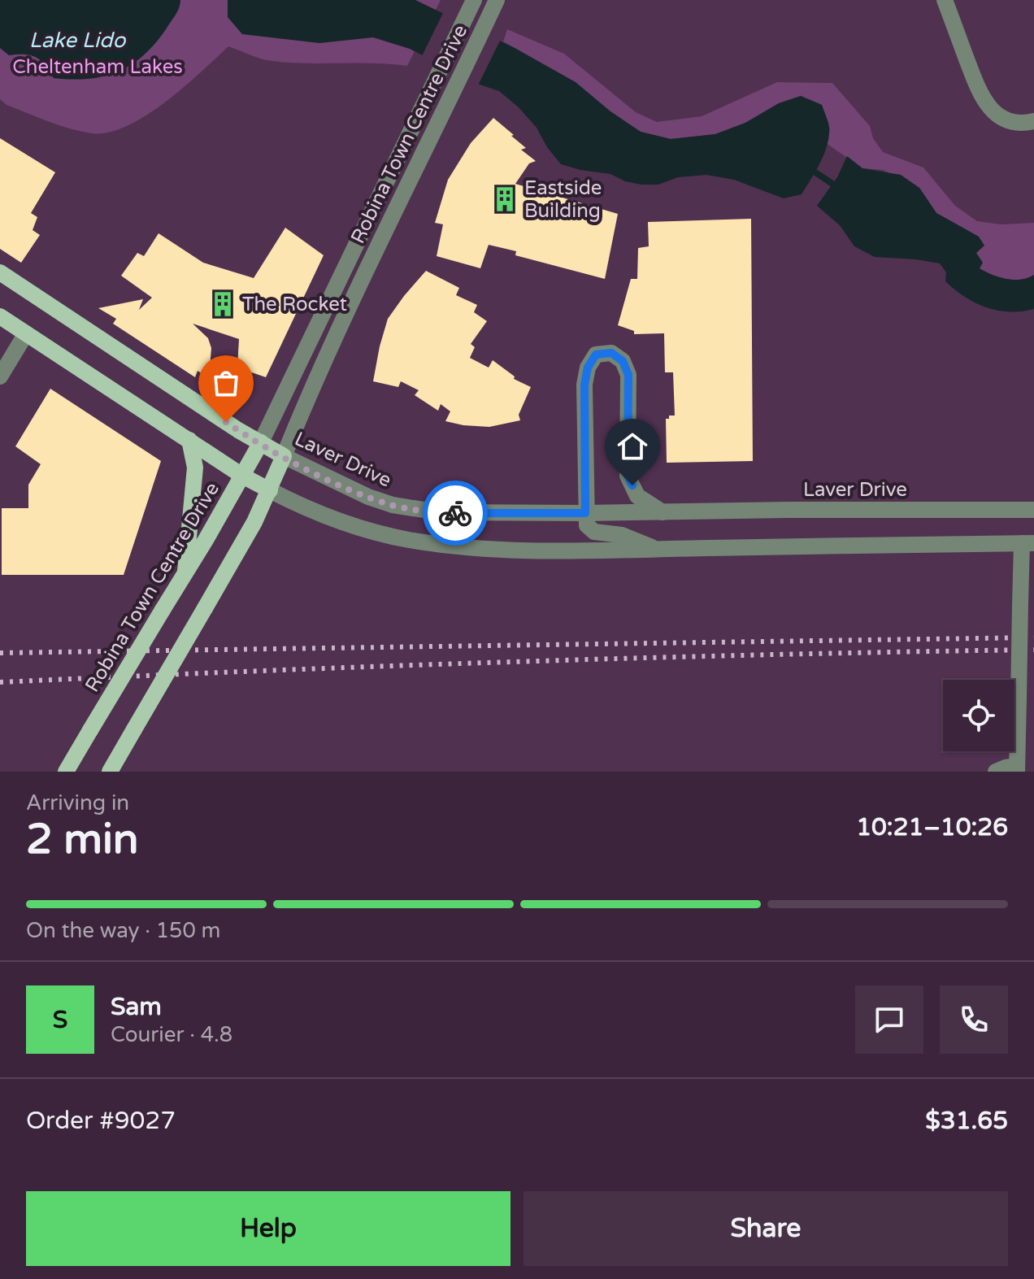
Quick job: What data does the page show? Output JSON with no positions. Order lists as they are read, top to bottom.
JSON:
{
  "streets": {
    "main road": ["Robina Town Centre Drive", "Laver Drive"]
  },
  "crossings": [
    ["Robina Town Centre Drive", "Laver Drive"]
  ],
  "water": ["Lake Lido"],
  "parks": ["Cheltenham Lakes"],
  "places": {
    "building": ["Eastside Building", "The Rocket"]
  },
  "page": {
    "heading": ["2 min", "Arriving in", "10:21–10:26"],
    "panel": [
      "Sam",
      "Courier · 4.8",
      "Order #9027",
      "$31.65"
    ],
    "bar": "On the way · 150 m",
    "round": "S",
    "buttons": ["Help", "Share"]
  }
}
